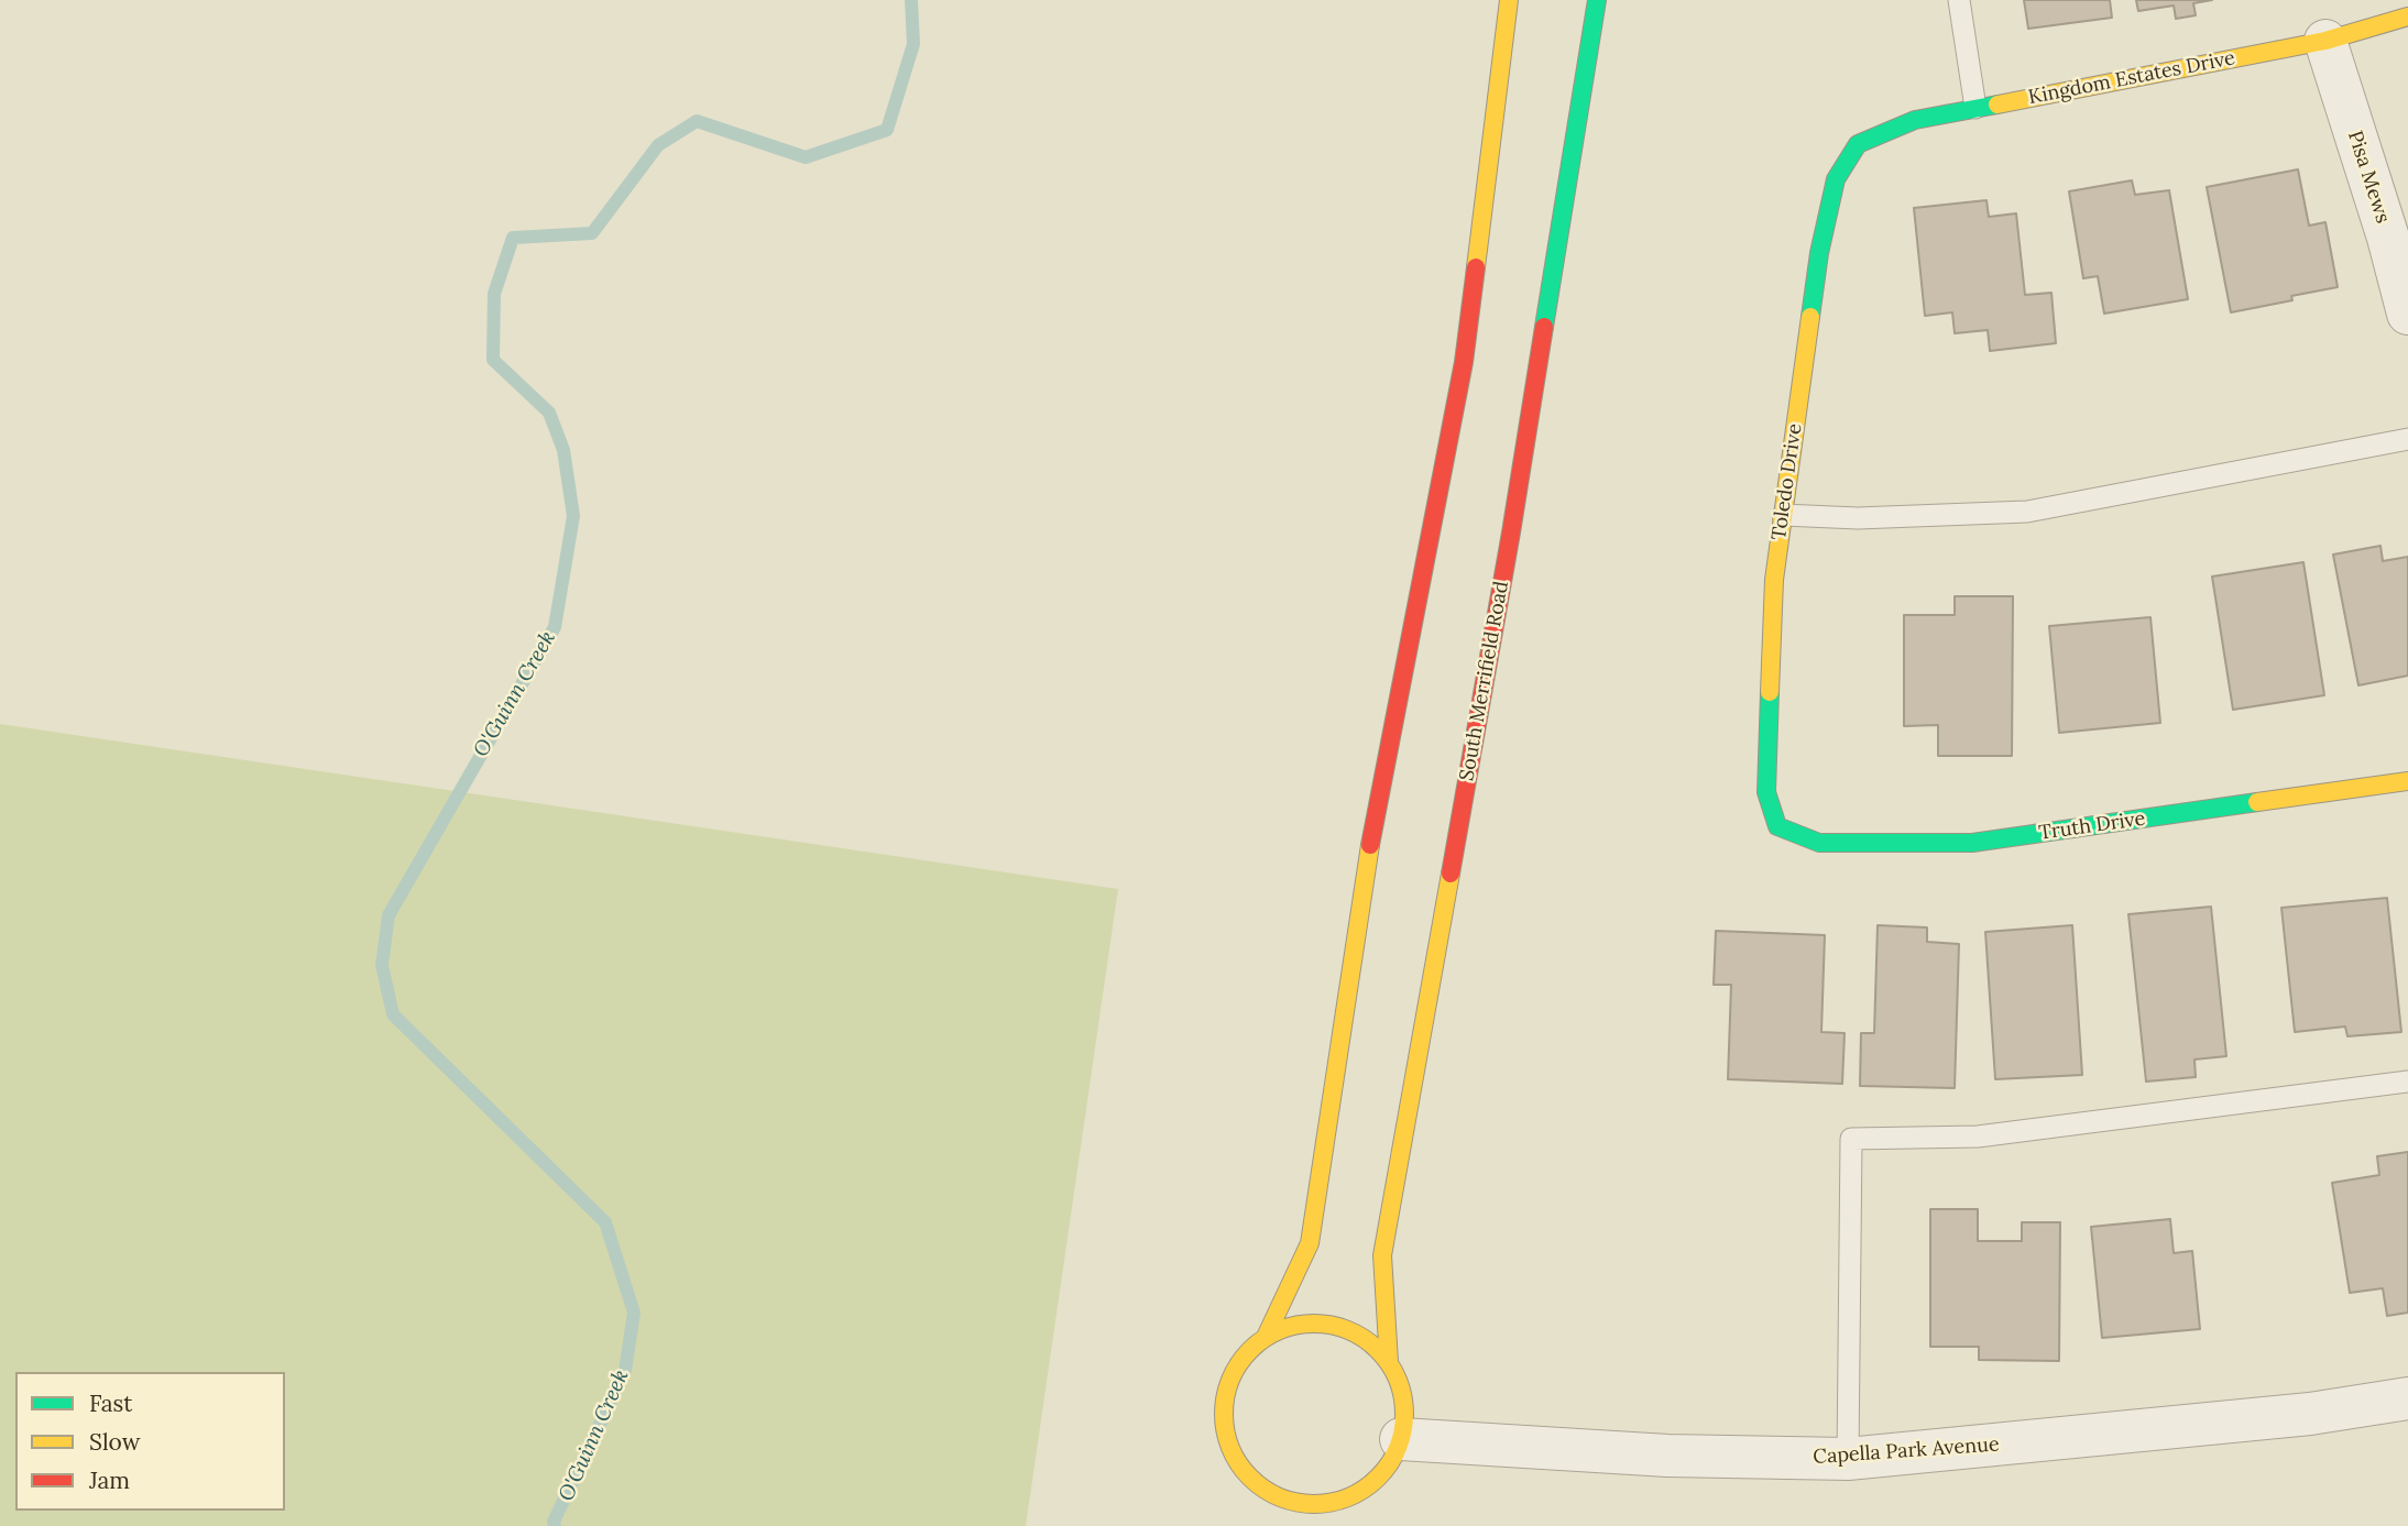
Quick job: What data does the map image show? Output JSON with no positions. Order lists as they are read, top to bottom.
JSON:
{
  "streets": {
    "street": [
      "Kingdom Estates Drive",
      "Pisa Mews",
      "Toledo Drive",
      "South Merrifield Road",
      "Truth Drive",
      "Capella Park Avenue"
    ]
  },
  "crossings": [
    ["Kingdom Estates Drive", "Pisa Mews"],
    ["Kingdom Estates Drive", "Toledo Drive"],
    ["Toledo Drive", "Truth Drive"],
    ["South Merrifield Road", "Capella Park Avenue"]
  ],
  "water": ["O'Guinn Creek"],
  "legend": ["Fast", "Slow", "Jam"]
}
